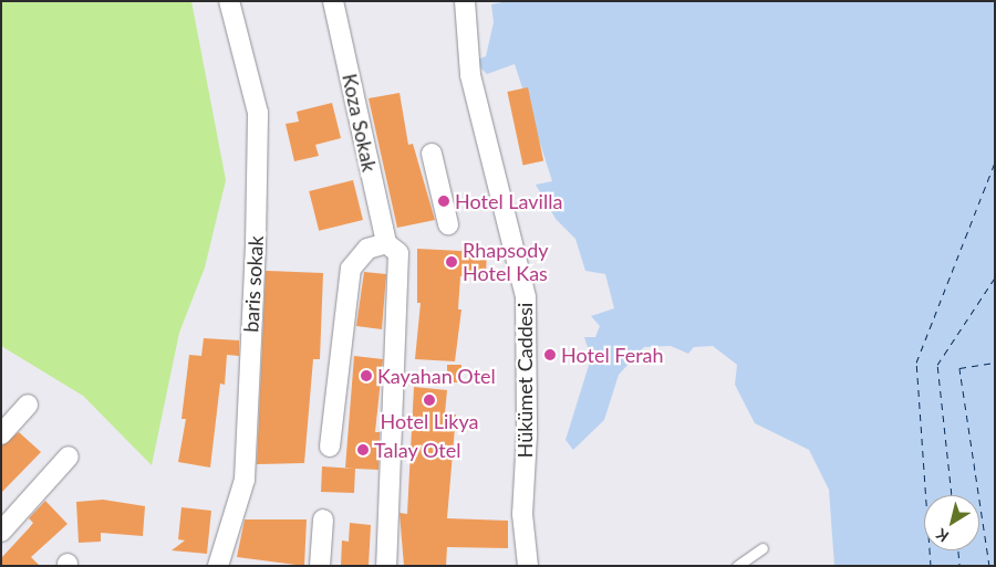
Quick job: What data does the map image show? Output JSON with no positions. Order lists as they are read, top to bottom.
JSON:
{
  "streets": {
    "street": ["Koza Sokak", "baris sokak", "Hükümet Caddesi"]
  },
  "places": [
    "Hotel Lavilla",
    "Rhapsody Hotel Kas",
    "Hotel Ferah",
    "Kayahan Otel",
    "Hotel Likya",
    "Talay Otel"
  ],
  "north": "bottom left"
}
